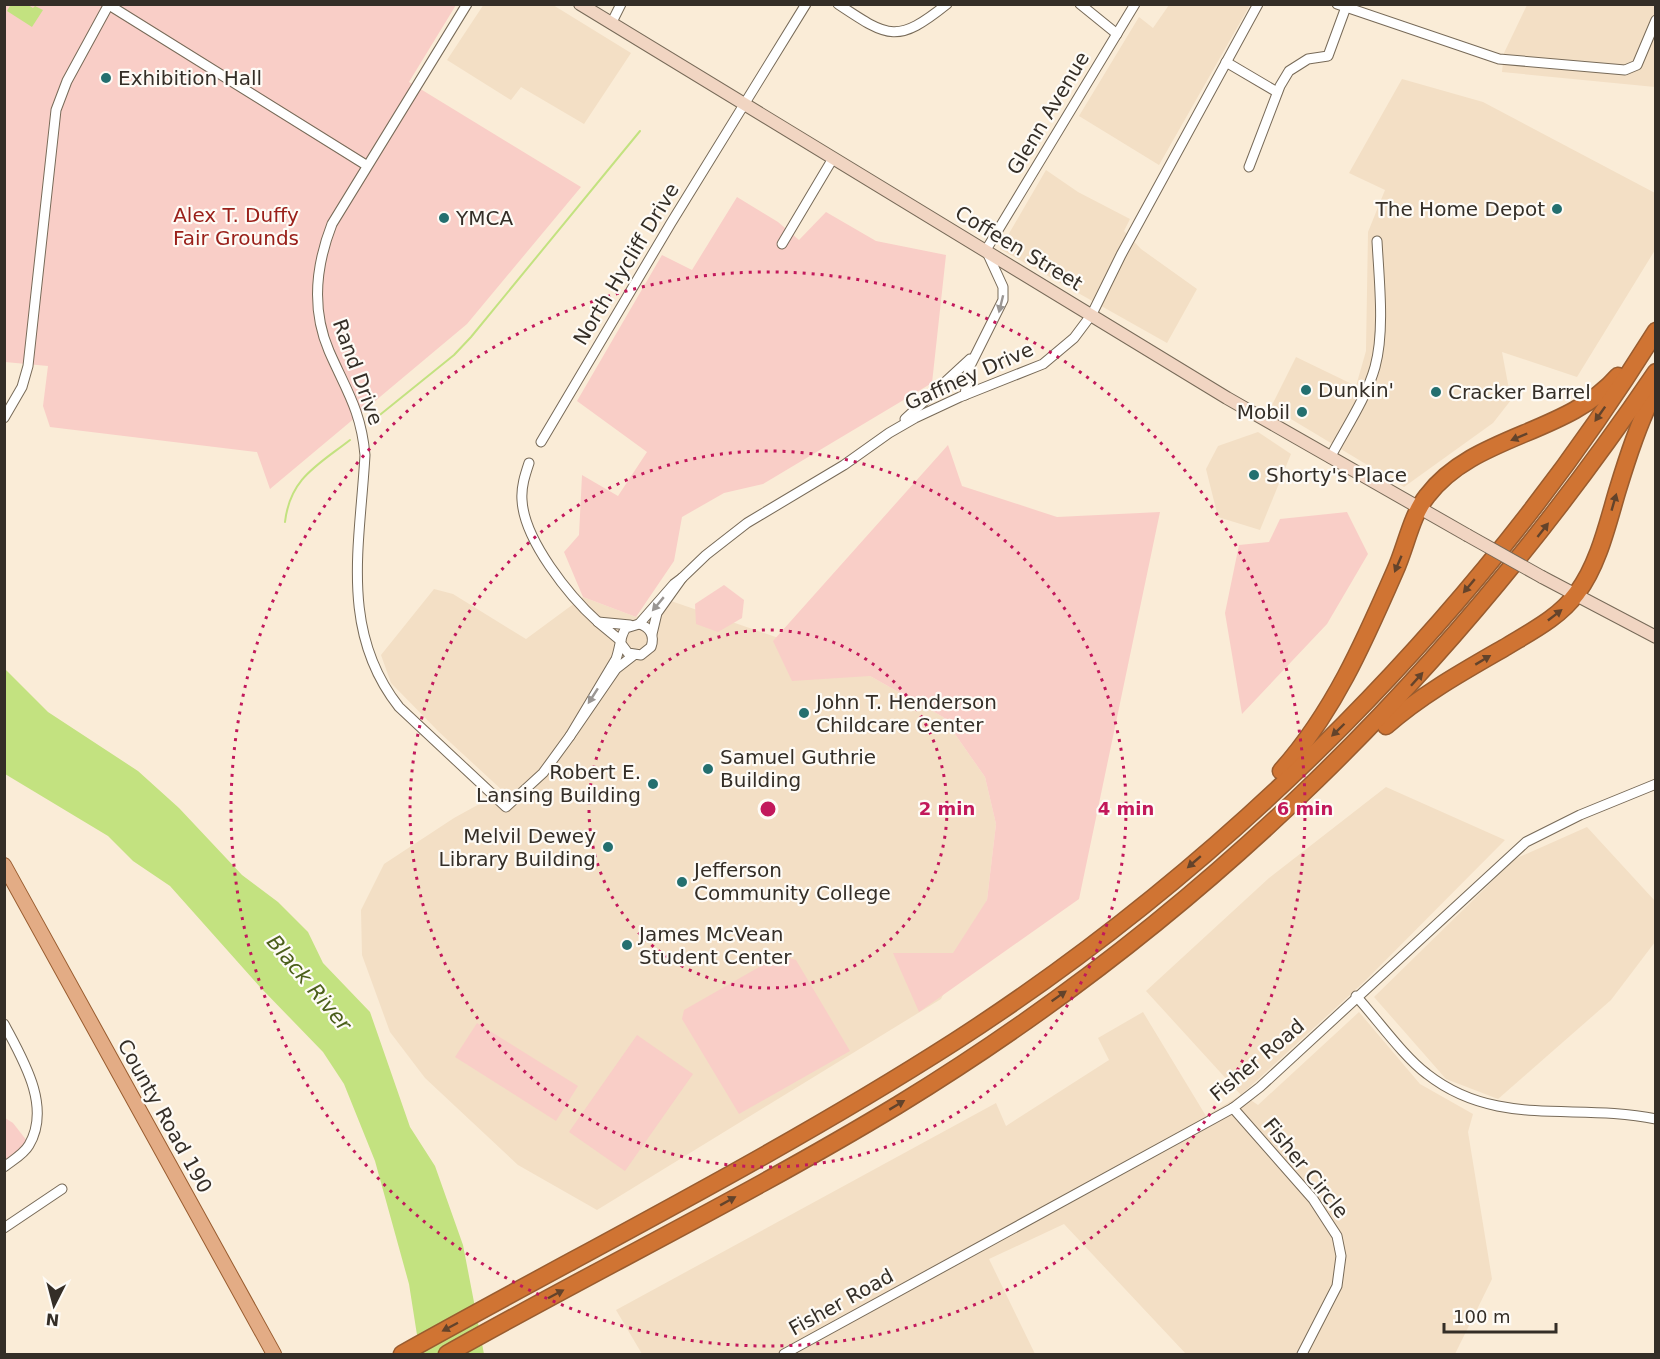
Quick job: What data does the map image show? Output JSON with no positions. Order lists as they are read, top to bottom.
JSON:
{
  "streets": {
    "main road": ["Coffeen Street", "County Road 190"],
    "street": [
      "Glenn Avenue",
      "North Hycliff Drive",
      "Rand Drive",
      "Gaffney Drive",
      "Fisher Road",
      "Fisher Circle"
    ]
  },
  "crossings": [
    ["Glenn Avenue", "Coffeen Street"],
    ["Coffeen Street", "North Hycliff Drive"],
    ["Coffeen Street", "Gaffney Drive"],
    ["Fisher Road", "Fisher Circle"]
  ],
  "water": ["Black River"],
  "parks": ["Alex T. Duffy Fair Grounds"],
  "places": [
    "Exhibition Hall",
    "The Home Depot",
    "YMCA",
    "Dunkin'",
    "Cracker Barrel",
    "Mobil",
    "Shorty's Place",
    "John T. Henderson Childcare Center",
    "Samuel Guthrie Building",
    "Robert E. Lansing Building",
    "Melvil Dewey Library Building",
    "Jefferson Community College",
    "James McVean Student Center"
  ],
  "scale_bar": "100 m",
  "north": "bottom",
  "rings": ["2 min", "4 min", "6 min"]
}
